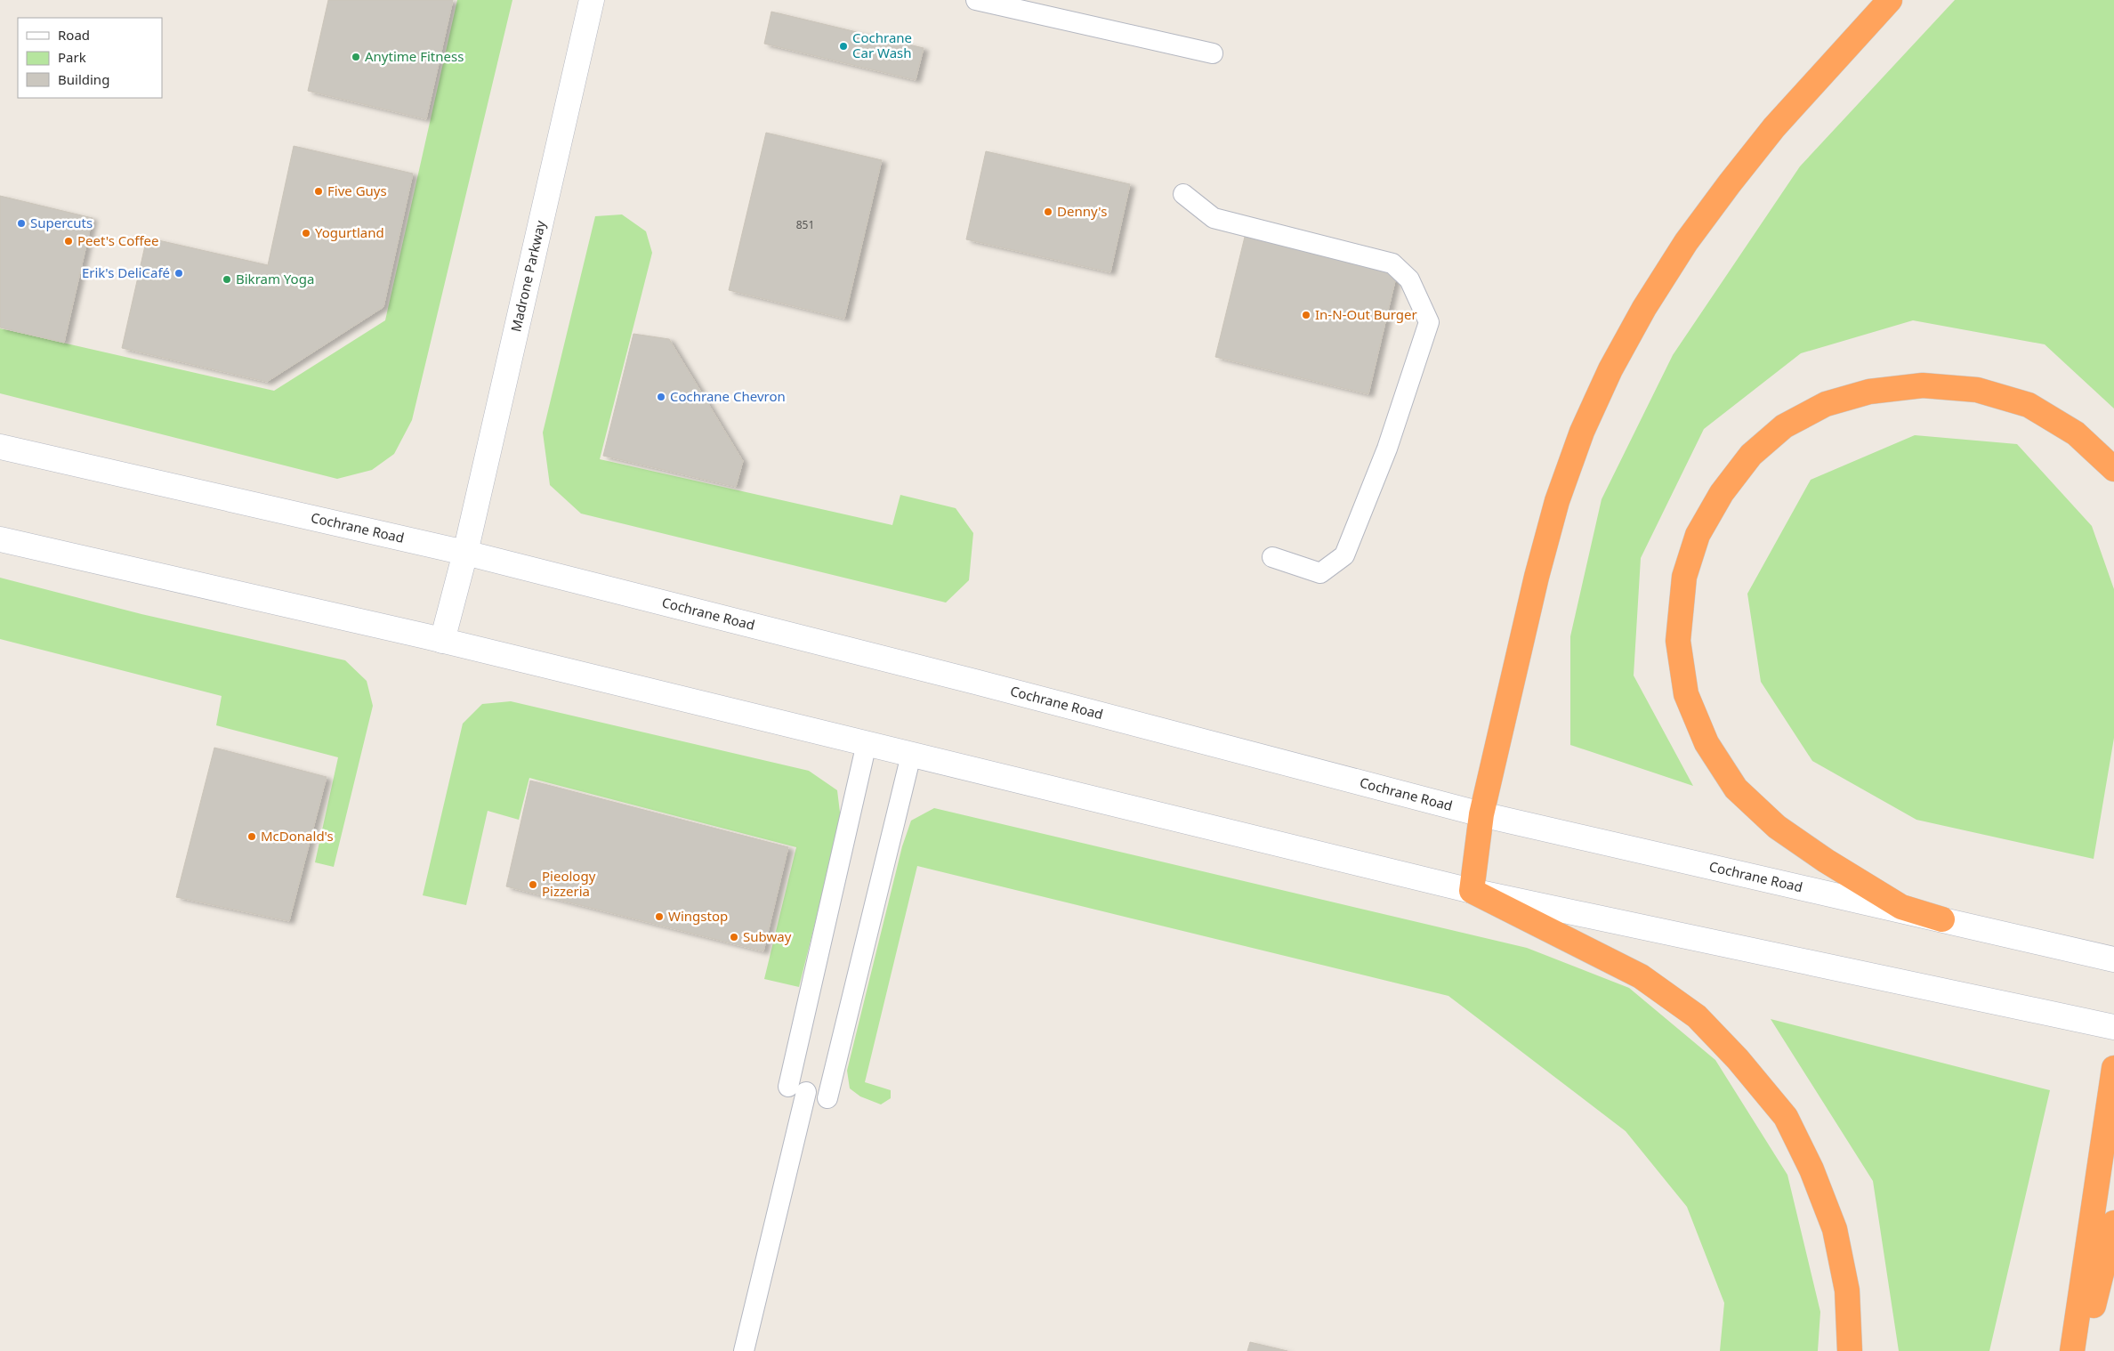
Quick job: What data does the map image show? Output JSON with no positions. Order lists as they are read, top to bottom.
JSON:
{
  "streets": {
    "main road": ["Madrone Parkway", "Cochrane Road"]
  },
  "crossings": [
    ["Madrone Parkway", "Cochrane Road"]
  ],
  "places": [
    "Cochrane Car Wash",
    "Anytime Fitness",
    "Five Guys",
    "Denny's",
    "Supercuts",
    "Yogurtland",
    "Peet's Coffee",
    "Erik's DeliCafé",
    "Bikram Yoga",
    "In-N-Out Burger",
    "Cochrane Chevron",
    "McDonald's",
    "Pieology Pizzeria",
    "Wingstop",
    "Subway"
  ],
  "house_numbers": ["851"],
  "legend": ["Road", "Park", "Building"]
}
